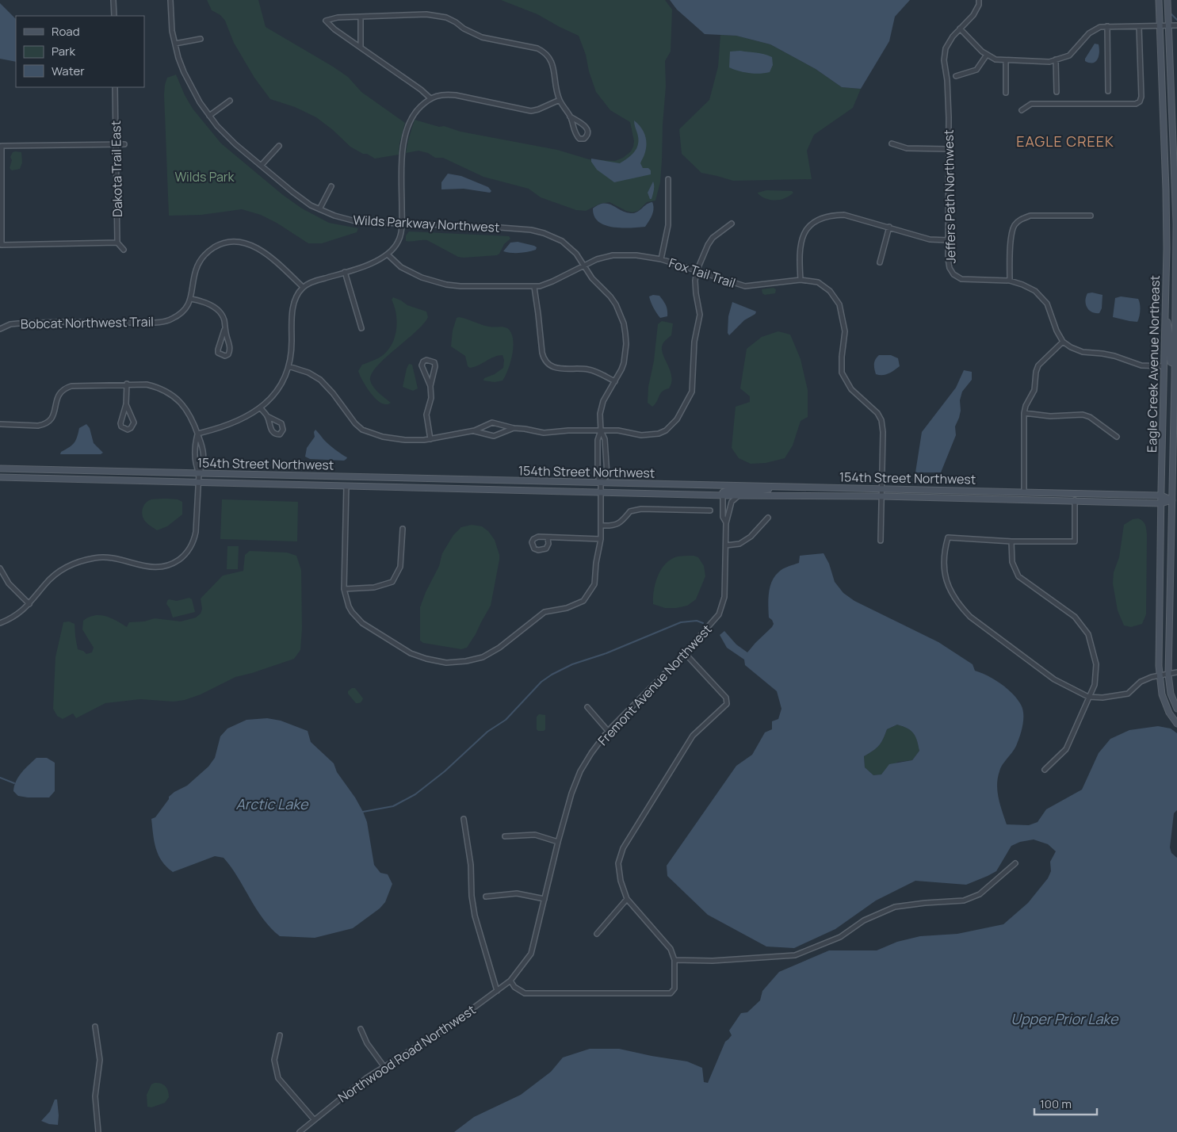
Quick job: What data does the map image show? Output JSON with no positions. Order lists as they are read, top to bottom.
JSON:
{
  "streets": {
    "street": [
      "Dakota Trail East",
      "Jeffers Path Northwest",
      "Wilds Parkway Northwest",
      "Fox Tail Trail",
      "Bobcat Northwest Trail",
      "Eagle Creek Avenue Northeast",
      "154th Street Northwest",
      "Fremont Avenue Northwest",
      "Northwood Road Northwest"
    ]
  },
  "crossings": [
    ["Wilds Parkway Northwest", "Fox Tail Trail"],
    ["Wilds Parkway Northwest", "154th Street Northwest"],
    ["Fox Tail Trail", "154th Street Northwest"],
    ["Eagle Creek Avenue Northeast", "154th Street Northwest"],
    ["154th Street Northwest", "Fremont Avenue Northwest"],
    ["Fremont Avenue Northwest", "Northwood Road Northwest"]
  ],
  "districts": ["EAGLE CREEK"],
  "water": ["Arctic Lake", "Upper Prior Lake"],
  "parks": ["Wilds Park"],
  "legend": ["Road", "Park", "Water"],
  "scale_bar": "100 m"
}
